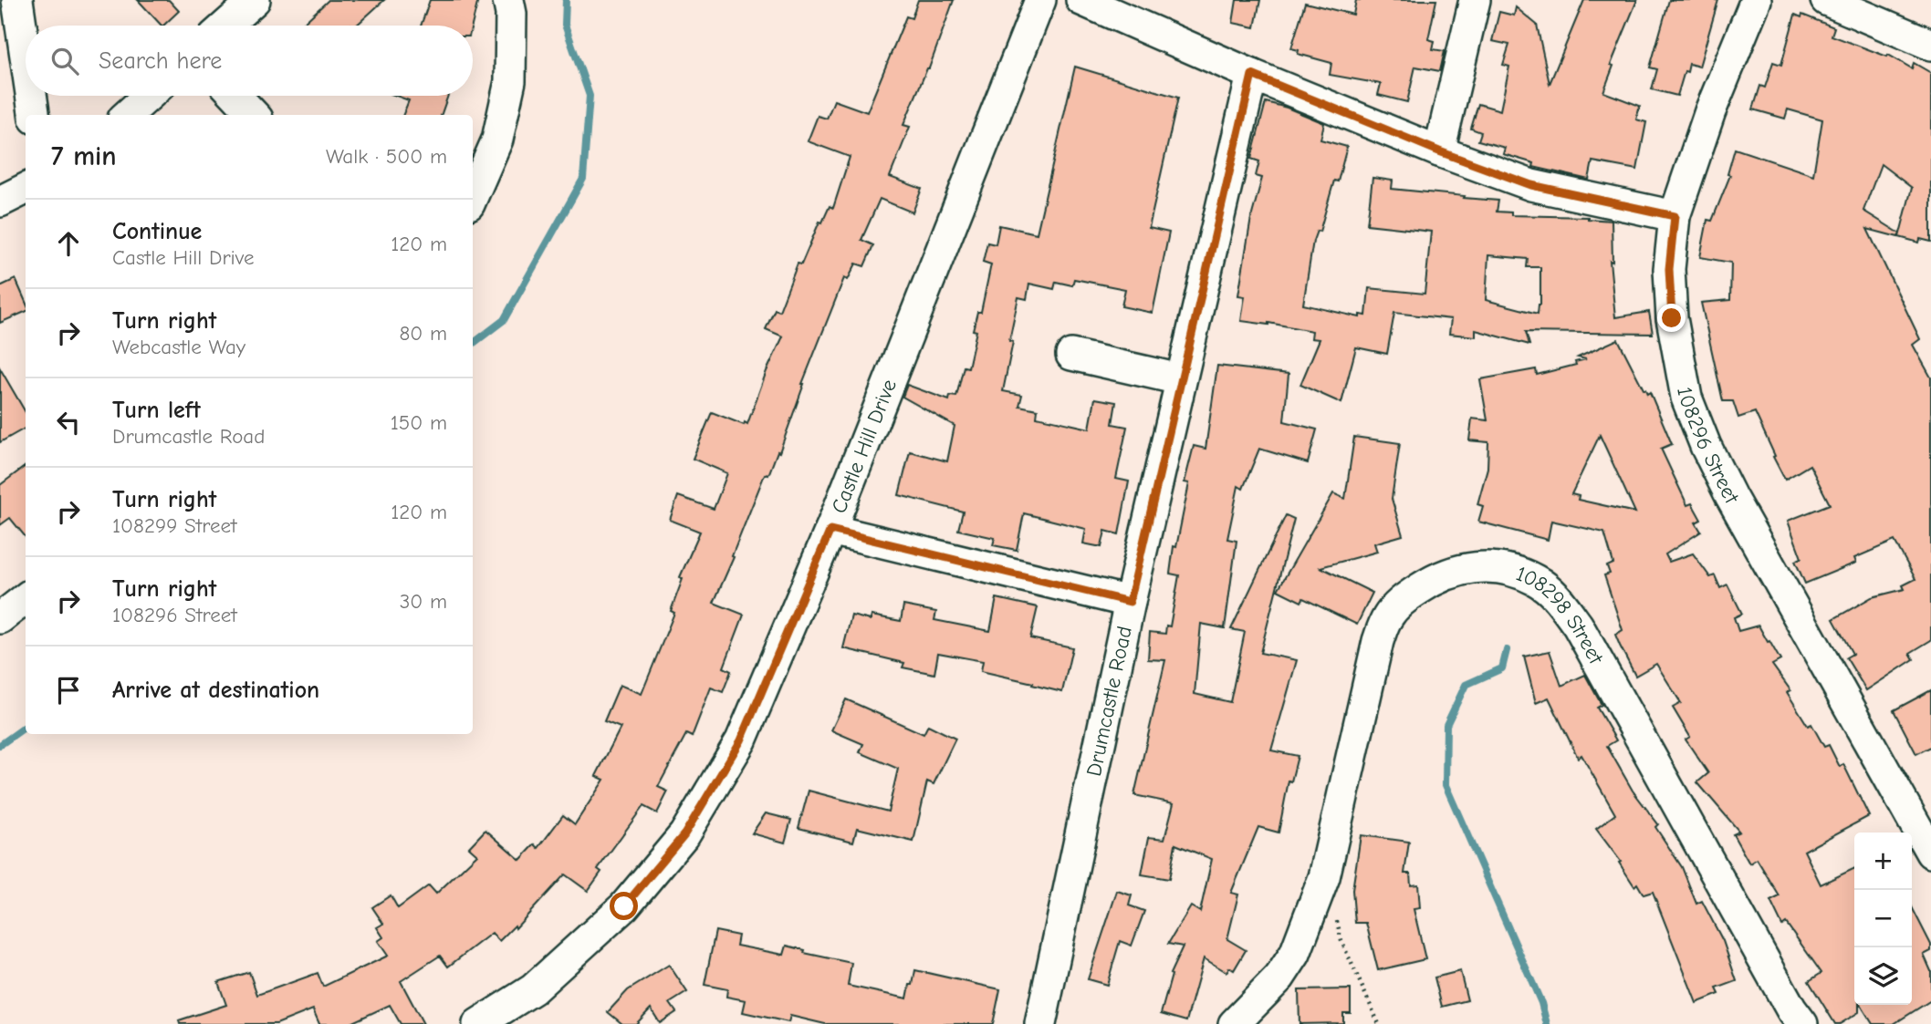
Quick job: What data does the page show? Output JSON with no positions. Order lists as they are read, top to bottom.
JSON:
{
  "streets": {
    "street": [
      "108296 Street",
      "Castle Hill Drive",
      "108298 Street",
      "Drumcastle Road"
    ]
  },
  "page": {
    "search": "Search here",
    "heading": ["7 min", "Walk · 500 m"],
    "list": [
      ["Continue", "Castle Hill Drive", "120 m"],
      ["Turn right", "Webcastle Way", "80 m"],
      ["Turn left", "Drumcastle Road", "150 m"],
      ["Turn right", "108299 Street", "120 m"],
      ["Turn right", "108296 Street", "30 m"],
      "Arrive at destination"
    ],
    "map_buttons": ["+", "−"]
  }
}
